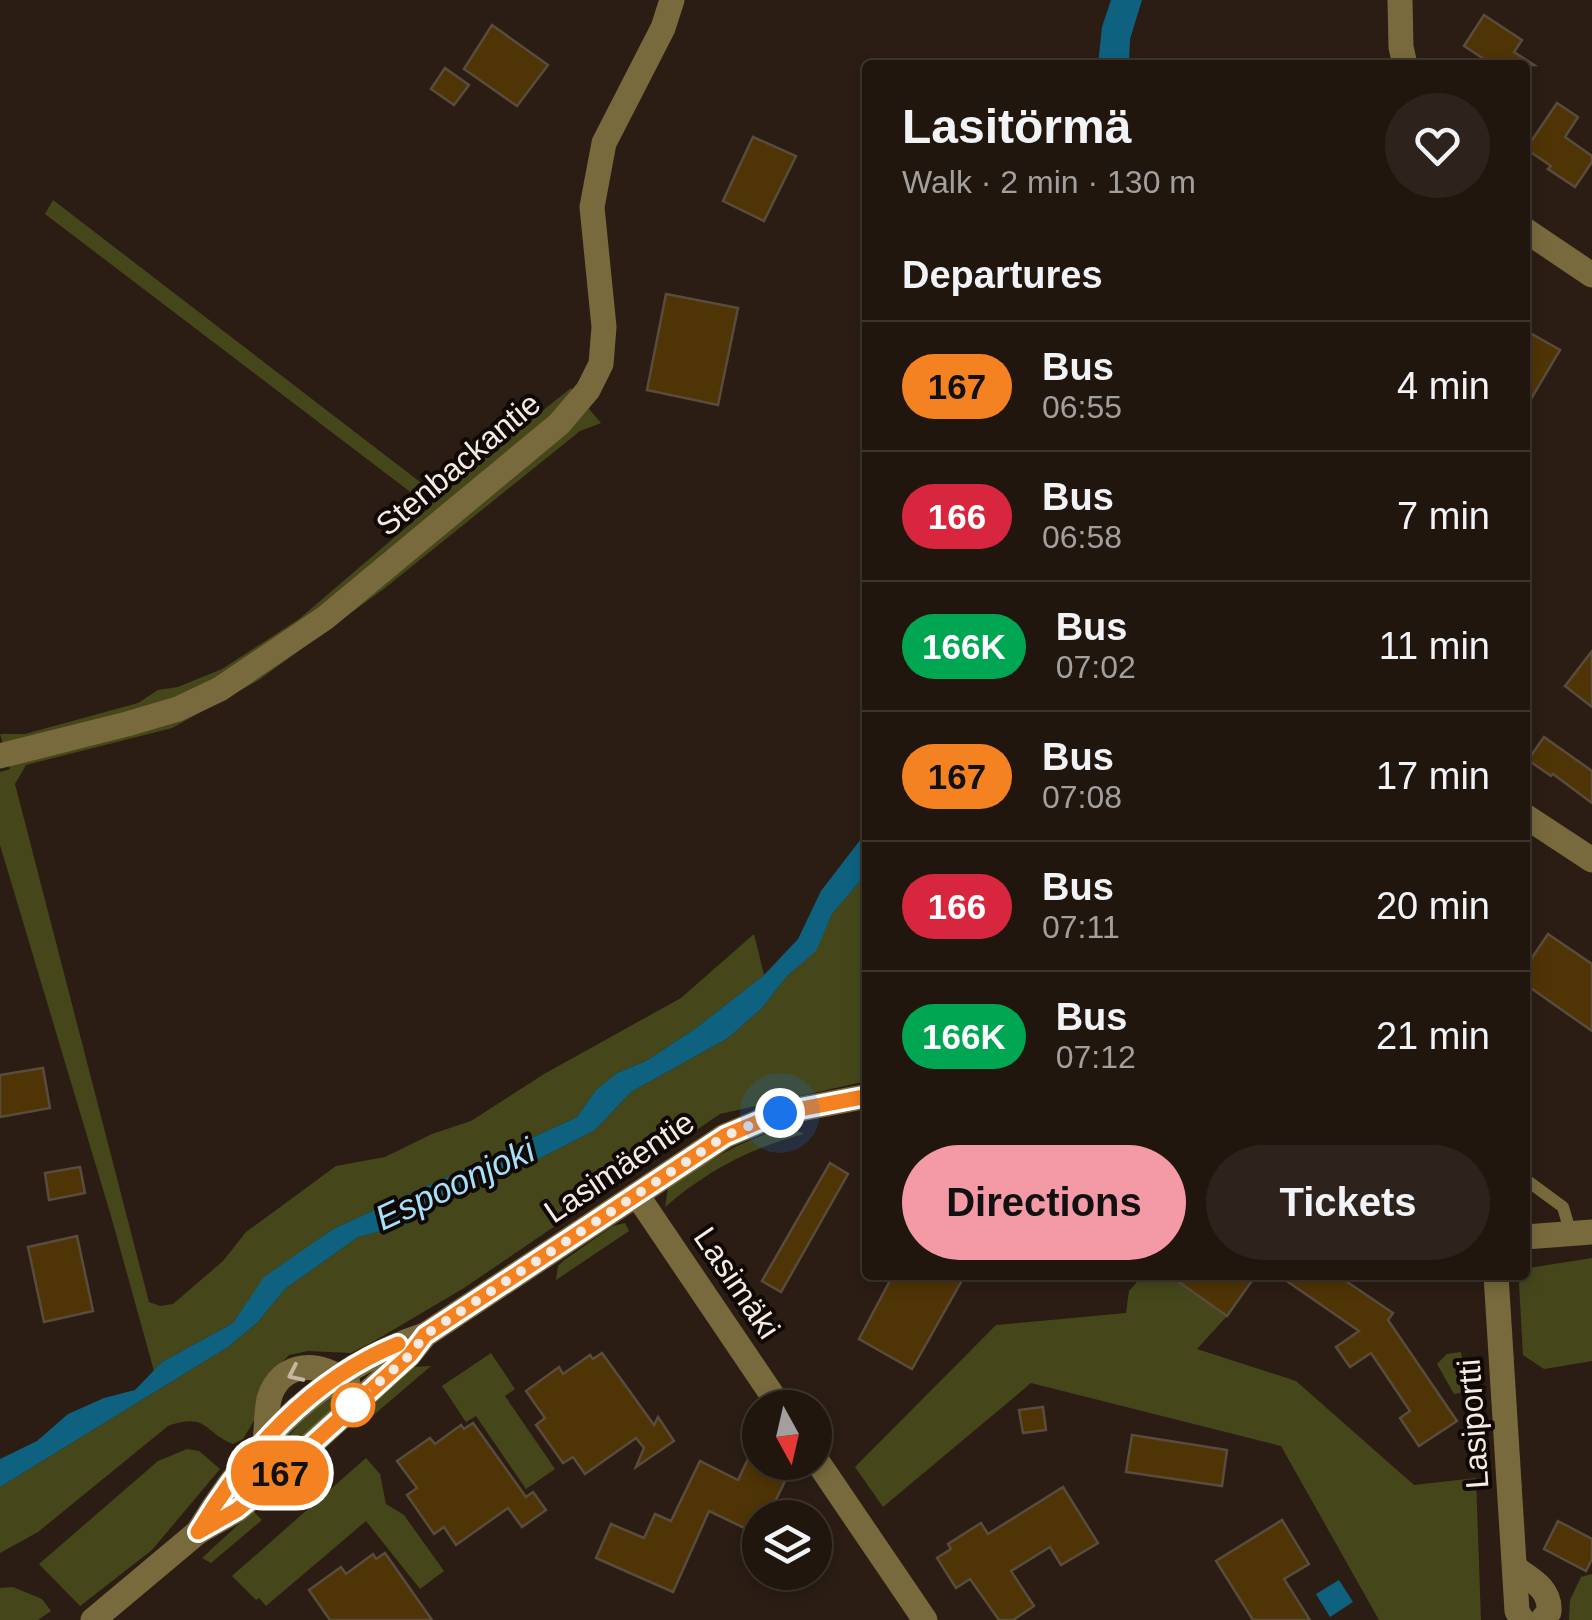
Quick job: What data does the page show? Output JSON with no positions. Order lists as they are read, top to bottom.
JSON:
{
  "streets": {
    "street": [
      "Stenbackantie",
      "Lasimäentie",
      "Lasimäki",
      "Lasiportti"
    ]
  },
  "crossings": [
    ["Lasimäentie", "Lasimäki"]
  ],
  "water": ["Espoonjoki"],
  "lines": ["bus line 167"],
  "north": "bottom",
  "page": {
    "on_map": "167",
    "heading": [
      ["Lasitörmä", "Walk · 2 min · 130 m"],
      "Departures"
    ],
    "list": [
      {
        "mark": "167",
        "name": "Bus",
        "note": "06:55",
        "value": "4 min"
      },
      {
        "mark": "166",
        "name": "Bus",
        "note": "06:58",
        "value": "7 min"
      },
      {
        "mark": "166K",
        "name": "Bus",
        "note": "07:02",
        "value": "11 min"
      },
      {
        "mark": "167",
        "name": "Bus",
        "note": "07:08",
        "value": "17 min"
      },
      {
        "mark": "166",
        "name": "Bus",
        "note": "07:11",
        "value": "20 min"
      },
      {
        "mark": "166K",
        "name": "Bus",
        "note": "07:12",
        "value": "21 min"
      }
    ],
    "buttons": ["Directions", "Tickets"]
  }
}
